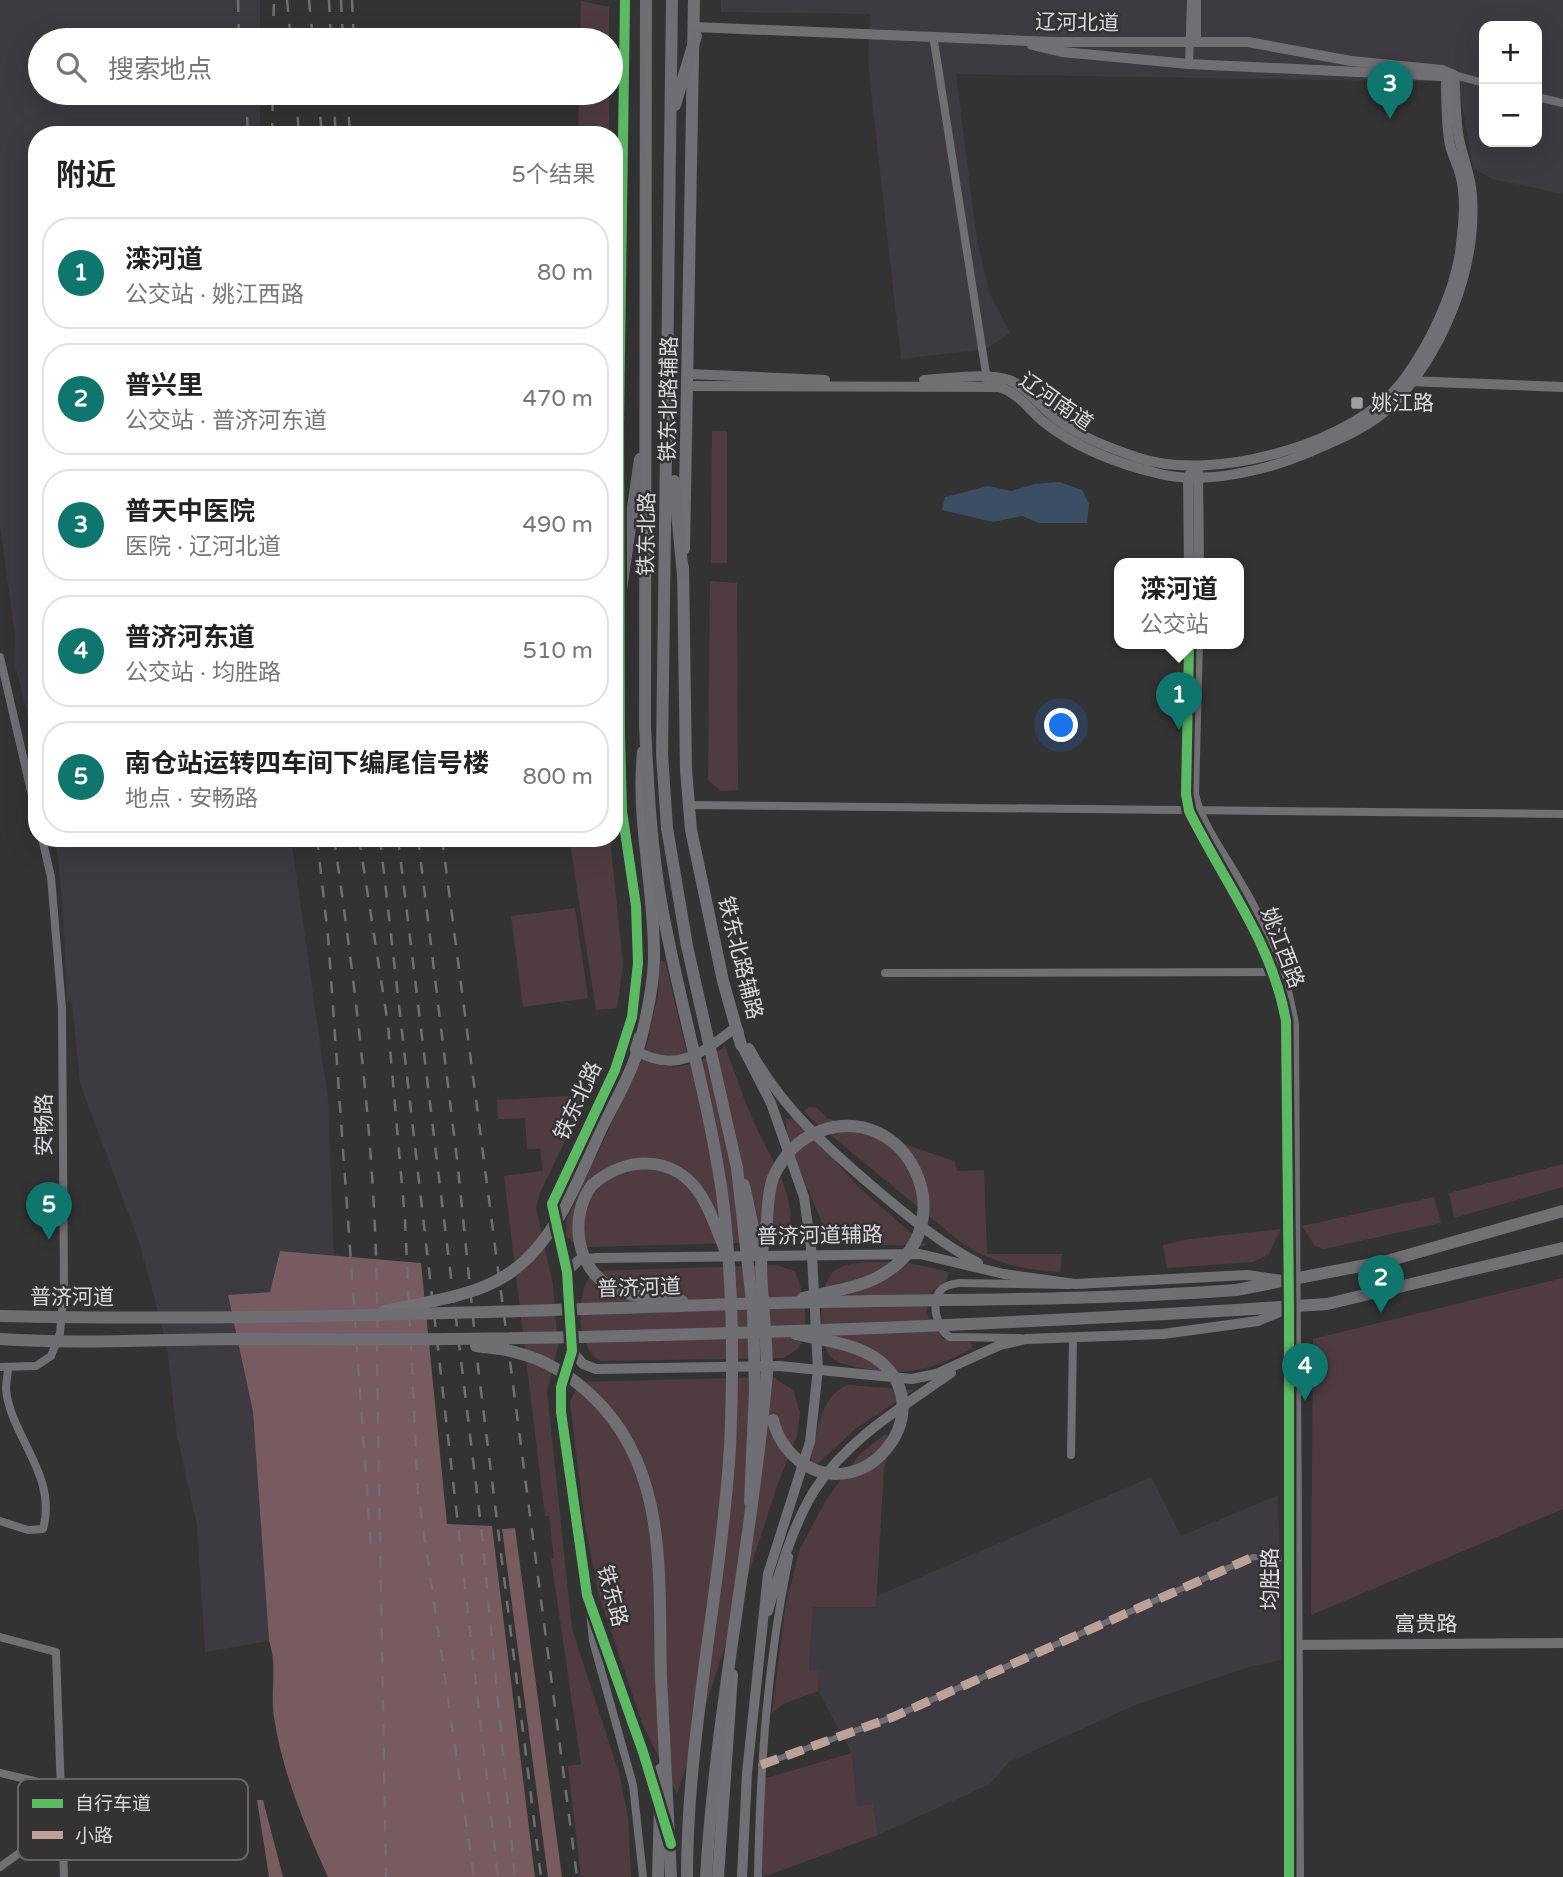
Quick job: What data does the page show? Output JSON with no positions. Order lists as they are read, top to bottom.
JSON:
{
  "streets": {
    "highway": ["铁东北路", "普济河道"],
    "main road": ["铁东北路辅路", "铁东路"],
    "street": [
      "辽河北道",
      "辽河南道",
      "姚江西路",
      "安畅路",
      "普济河道辅路",
      "均胜路",
      "富贵路"
    ]
  },
  "crossings": [
    ["辽河北道", "铁东北路辅路"],
    ["铁东北路辅路", "辽河南道"],
    ["铁东北路", "普济河道辅路"],
    ["铁东北路", "铁东路"],
    ["姚江西路", "普济河道辅路"],
    ["姚江西路", "均胜路"],
    ["普济河道辅路", "均胜路"],
    ["普济河道辅路", "铁东路"],
    ["均胜路", "富贵路"]
  ],
  "places": {
    "transit": ["姚江路"]
  },
  "legend": ["自行车道", "小路"],
  "page": {
    "map_buttons": ["+", "−"],
    "search": "搜索地点",
    "pins": [
      "3",
      "1",
      "5",
      "2",
      "4"
    ],
    "heading": ["附近", "5个结果"],
    "list": [
      {
        "mark": "1",
        "name": "滦河道",
        "note": "公交站 · 姚江西路",
        "value": "80 m"
      },
      {
        "mark": "2",
        "name": "普兴里",
        "note": "公交站 · 普济河东道",
        "value": "470 m"
      },
      {
        "mark": "3",
        "name": "普天中医院",
        "note": "医院 · 辽河北道",
        "value": "490 m"
      },
      {
        "mark": "4",
        "name": "普济河东道",
        "note": "公交站 · 均胜路",
        "value": "510 m"
      },
      {
        "mark": "5",
        "name": "南仓站运转四车间下编尾信号楼",
        "note": "地点 · 安畅路",
        "value": "800 m"
      }
    ],
    "popup": ["滦河道", "公交站"]
  }
}
